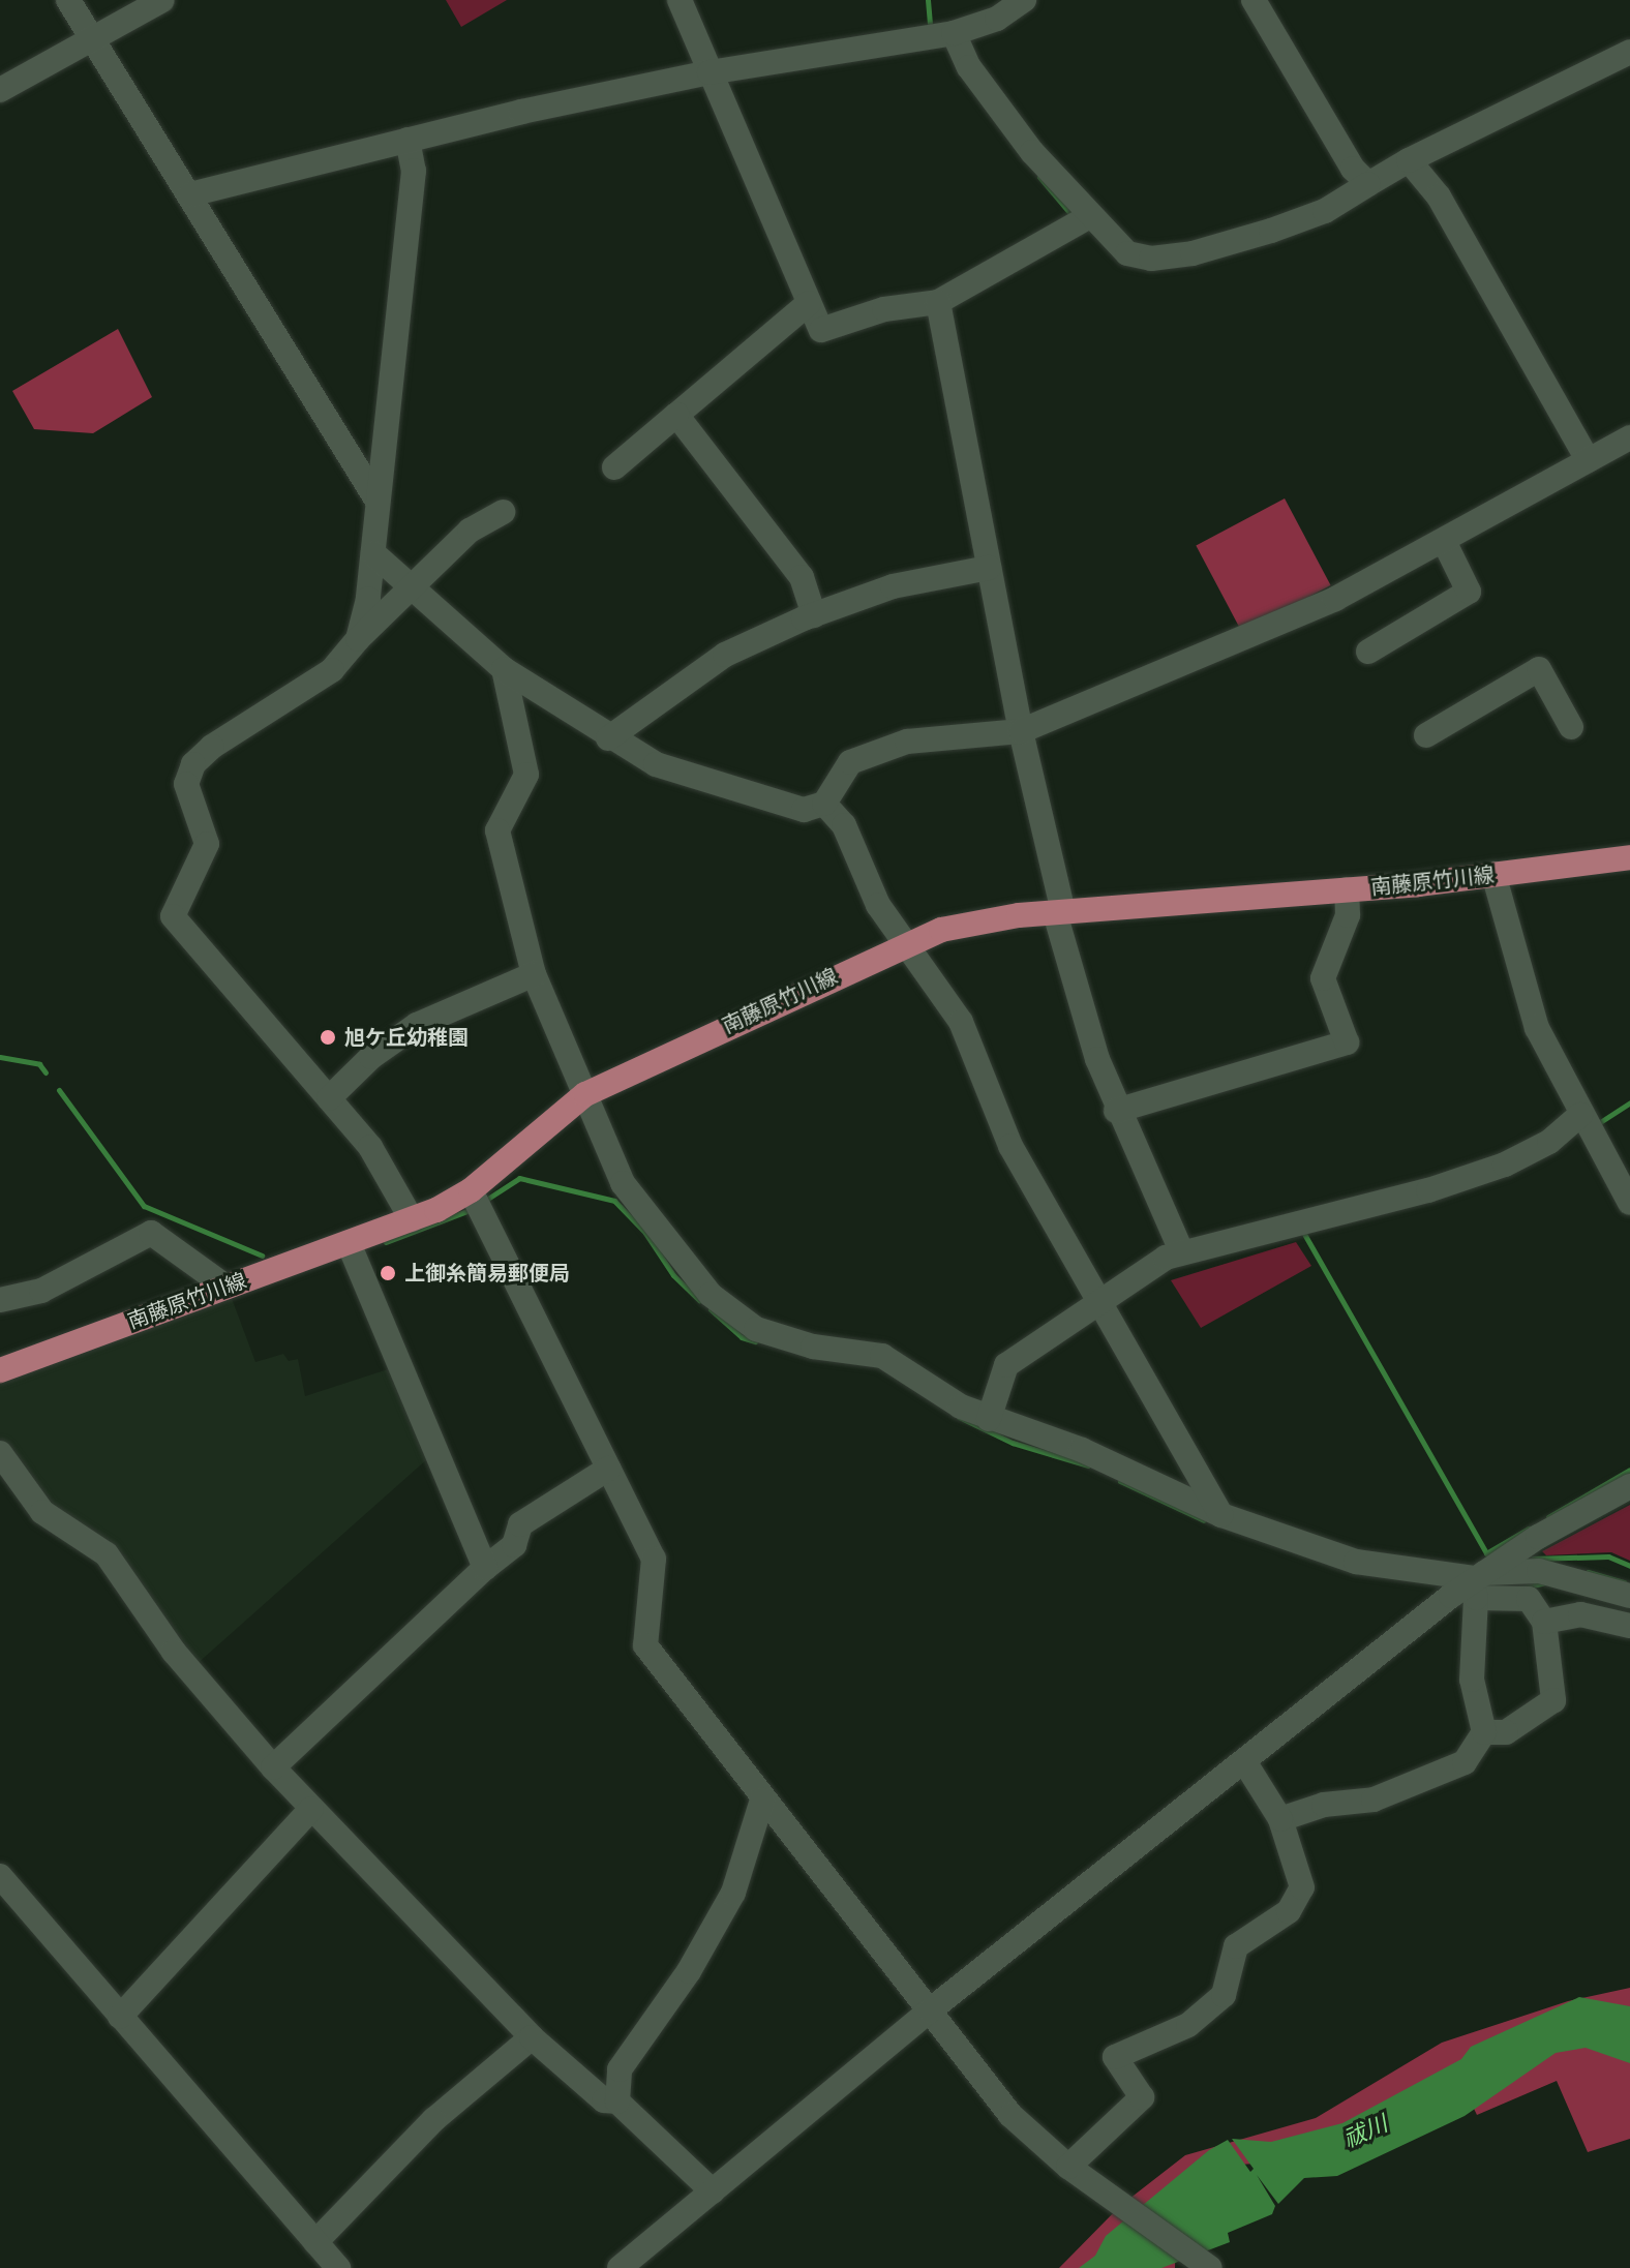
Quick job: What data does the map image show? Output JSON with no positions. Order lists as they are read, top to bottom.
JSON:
{
  "streets": {
    "main road": ["南藤原竹川線"]
  },
  "water": ["祓川"],
  "places": ["旭ケ丘幼稚園", "上御糸簡易郵便局"]
}
